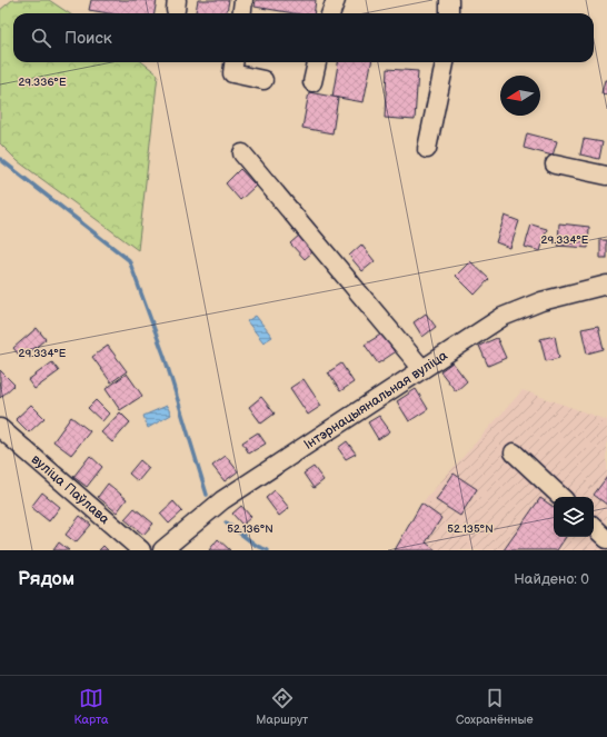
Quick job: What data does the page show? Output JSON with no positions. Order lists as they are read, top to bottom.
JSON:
{
  "streets": {
    "street": ["Інтэрнацыянальная вуліца", "вуліца Паўлава"]
  },
  "north": "left",
  "page": {
    "search": "Поиск",
    "heading": ["Рядом", "Найдено: 0"],
    "nav": ["Карта", "Маршрут", "Сохранённые"]
  },
  "coordinates": [
    "29.336°E",
    "29.334°E",
    "52.136°N",
    "52.135°N"
  ]
}
